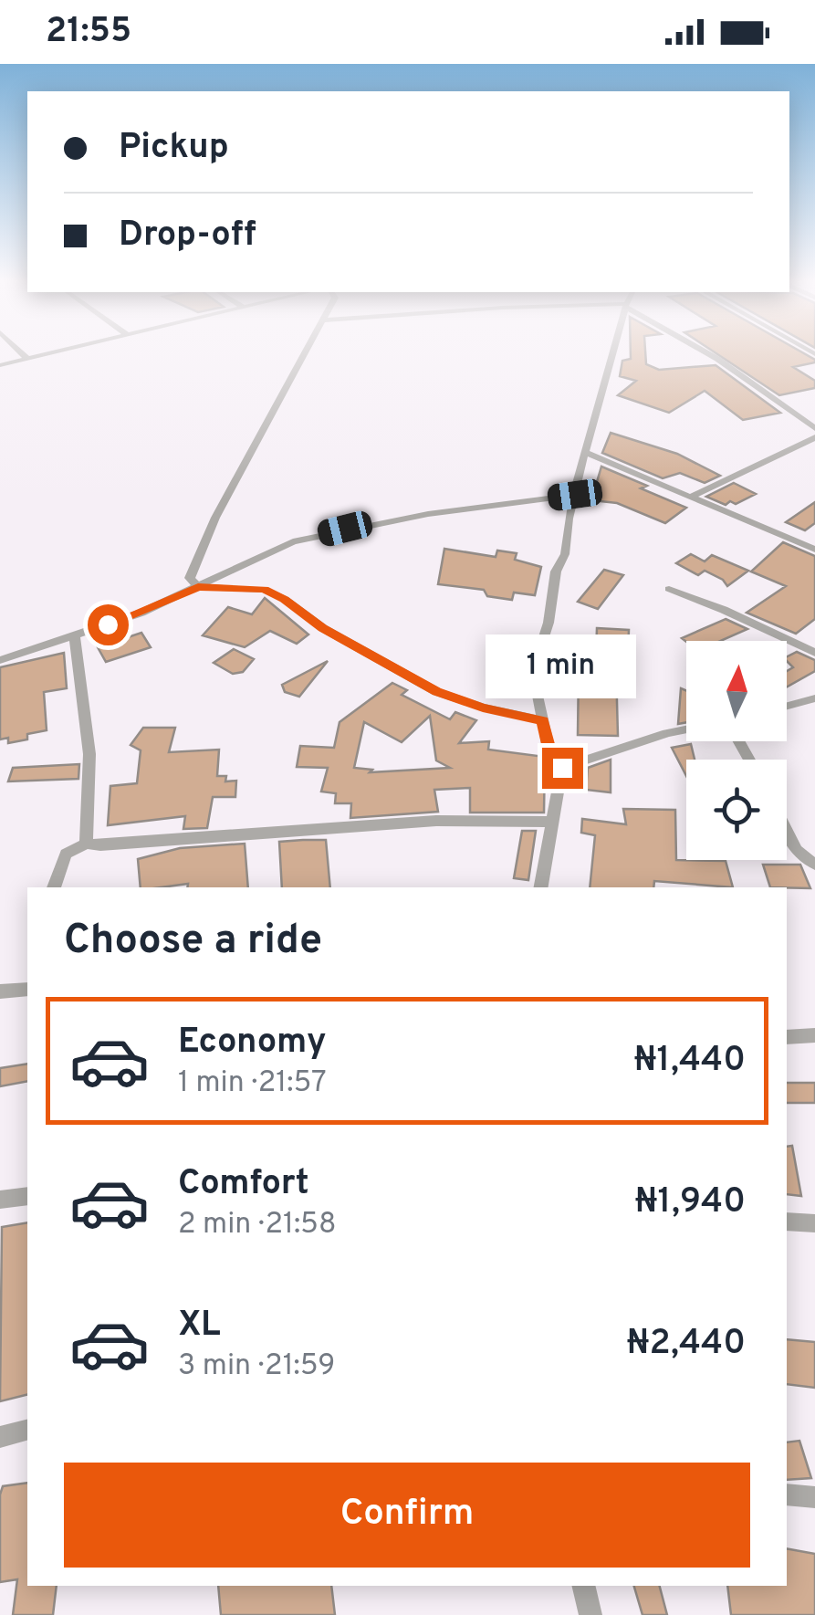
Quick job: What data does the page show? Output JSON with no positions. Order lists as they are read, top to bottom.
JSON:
{
  "north": "top",
  "page": {
    "status": "21:55",
    "banner": ["Pickup", "Drop-off"],
    "bubble": "1 min",
    "heading": "Choose a ride",
    "list": [
      {
        "name": "Economy",
        "note": "1 min · 21:57",
        "value": "₦1,440"
      },
      {
        "name": "Comfort",
        "note": "2 min · 21:58",
        "value": "₦1,940"
      },
      {
        "name": "XL",
        "note": "3 min · 21:59",
        "value": "₦2,440"
      }
    ],
    "buttons": "Confirm"
  }
}
